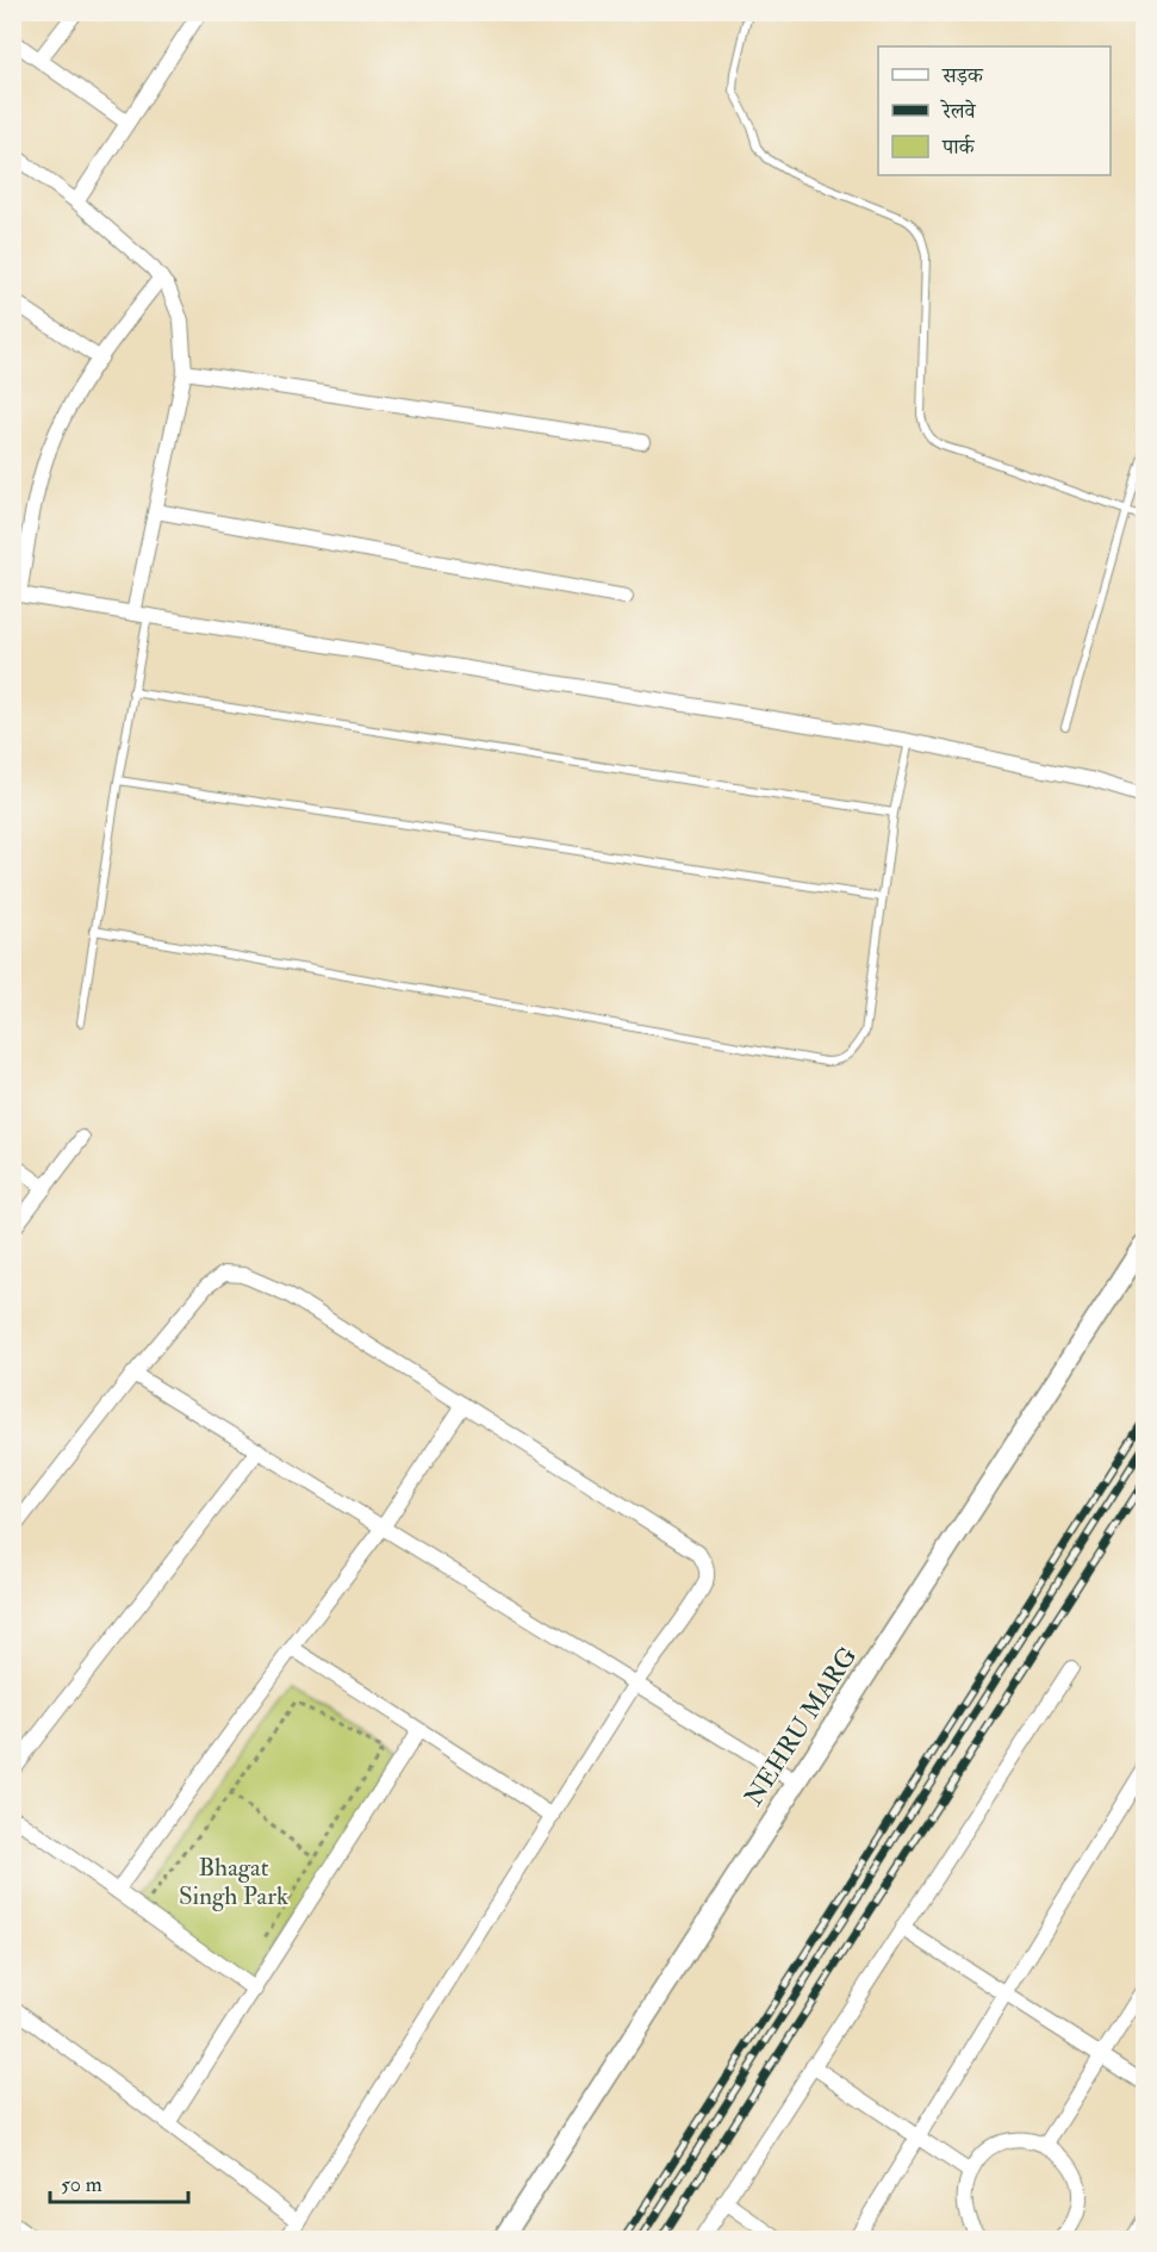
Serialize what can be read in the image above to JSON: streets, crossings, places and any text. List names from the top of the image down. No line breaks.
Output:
{"streets":{"street":["NEHRU MARG"]},"parks":["Bhagat Singh Park"],"legend":["सड़क","रेलवे","पार्क"],"scale_bar":"50 m"}
